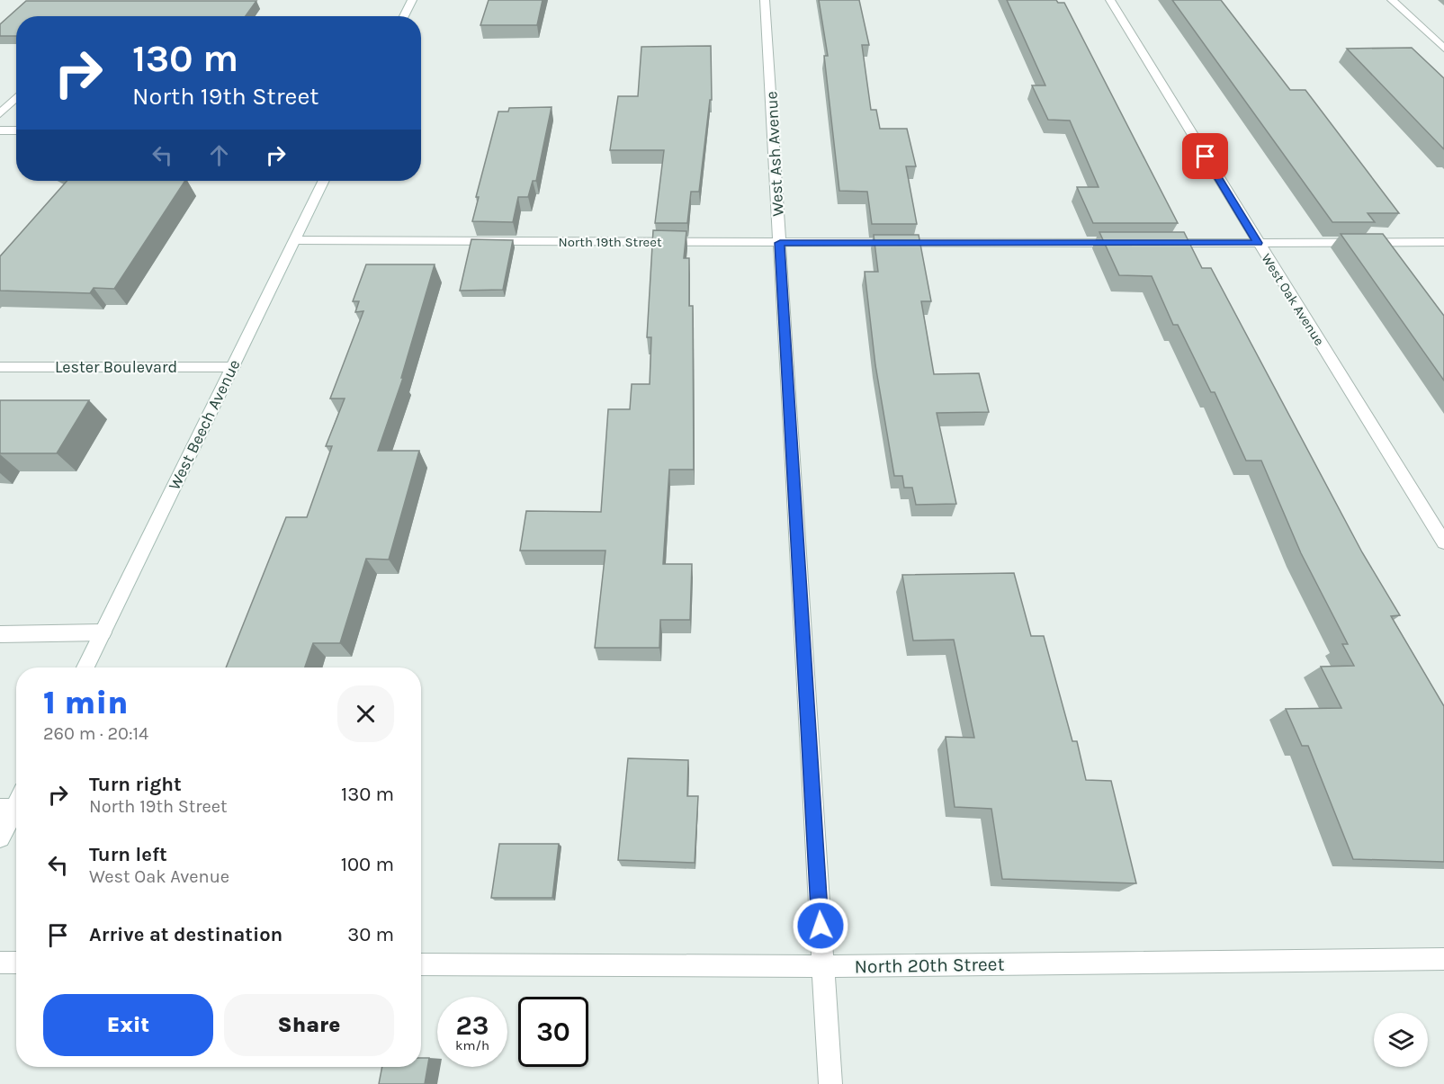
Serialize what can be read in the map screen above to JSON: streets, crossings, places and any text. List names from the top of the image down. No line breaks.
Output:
{"streets":{"street":["West Ash Avenue","North 19th Street","West Oak Avenue","Lester Boulevard","West Beech Avenue","North 20th Street"]},"crossings":[["West Ash Avenue","North 19th Street"],["West Ash Avenue","North 20th Street"],["North 19th Street","West Beech Avenue"],["Lester Boulevard","West Beech Avenue"]],"page":{"turn":["130 m","North 19th Street"],"heading":["1 min","260 m · 20:14"],"list":[{"name":"Turn right","note":"North 19th Street","value":"130 m"},{"name":"Turn left","note":"West Oak Avenue","value":"100 m"},{"name":"Arrive at destination","value":"30 m"}],"buttons":["Exit","Share"],"speed":"23 km/h","limit":"30"}}
